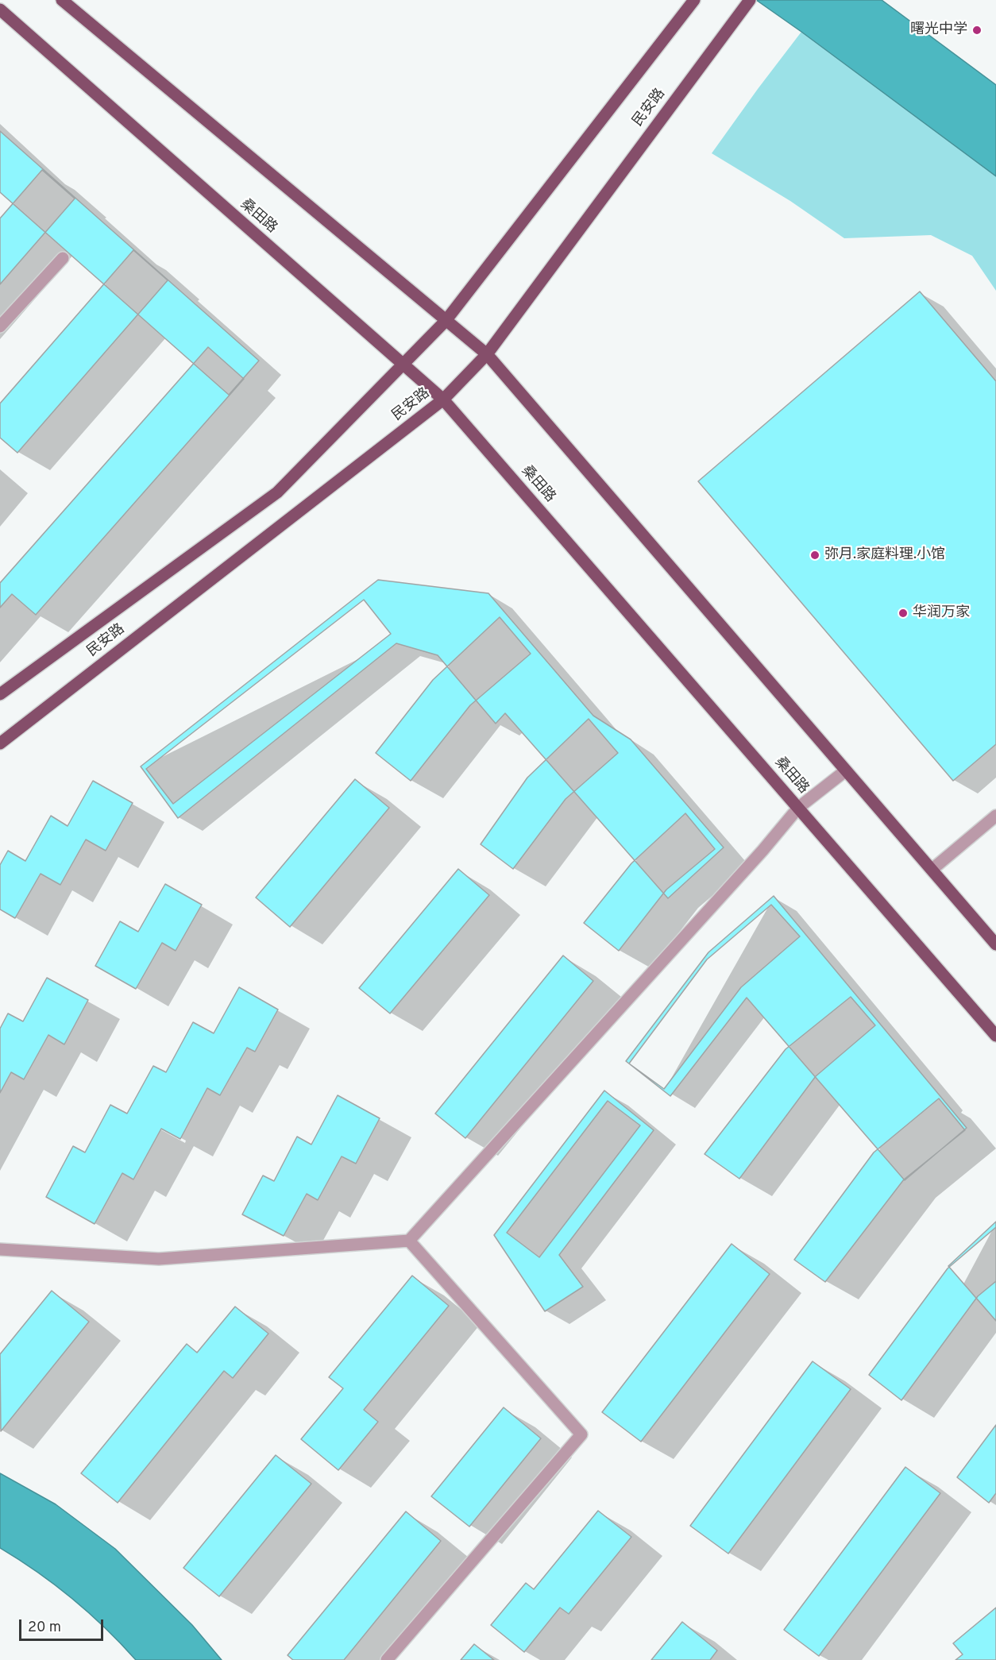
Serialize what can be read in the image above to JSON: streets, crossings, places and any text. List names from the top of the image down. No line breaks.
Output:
{"streets":{"main road":["民安路","桑田路"]},"crossings":[["民安路","桑田路"]],"places":["曙光中学","弥月.家庭料理.小馆","华润万家"],"scale_bar":"20 m"}
